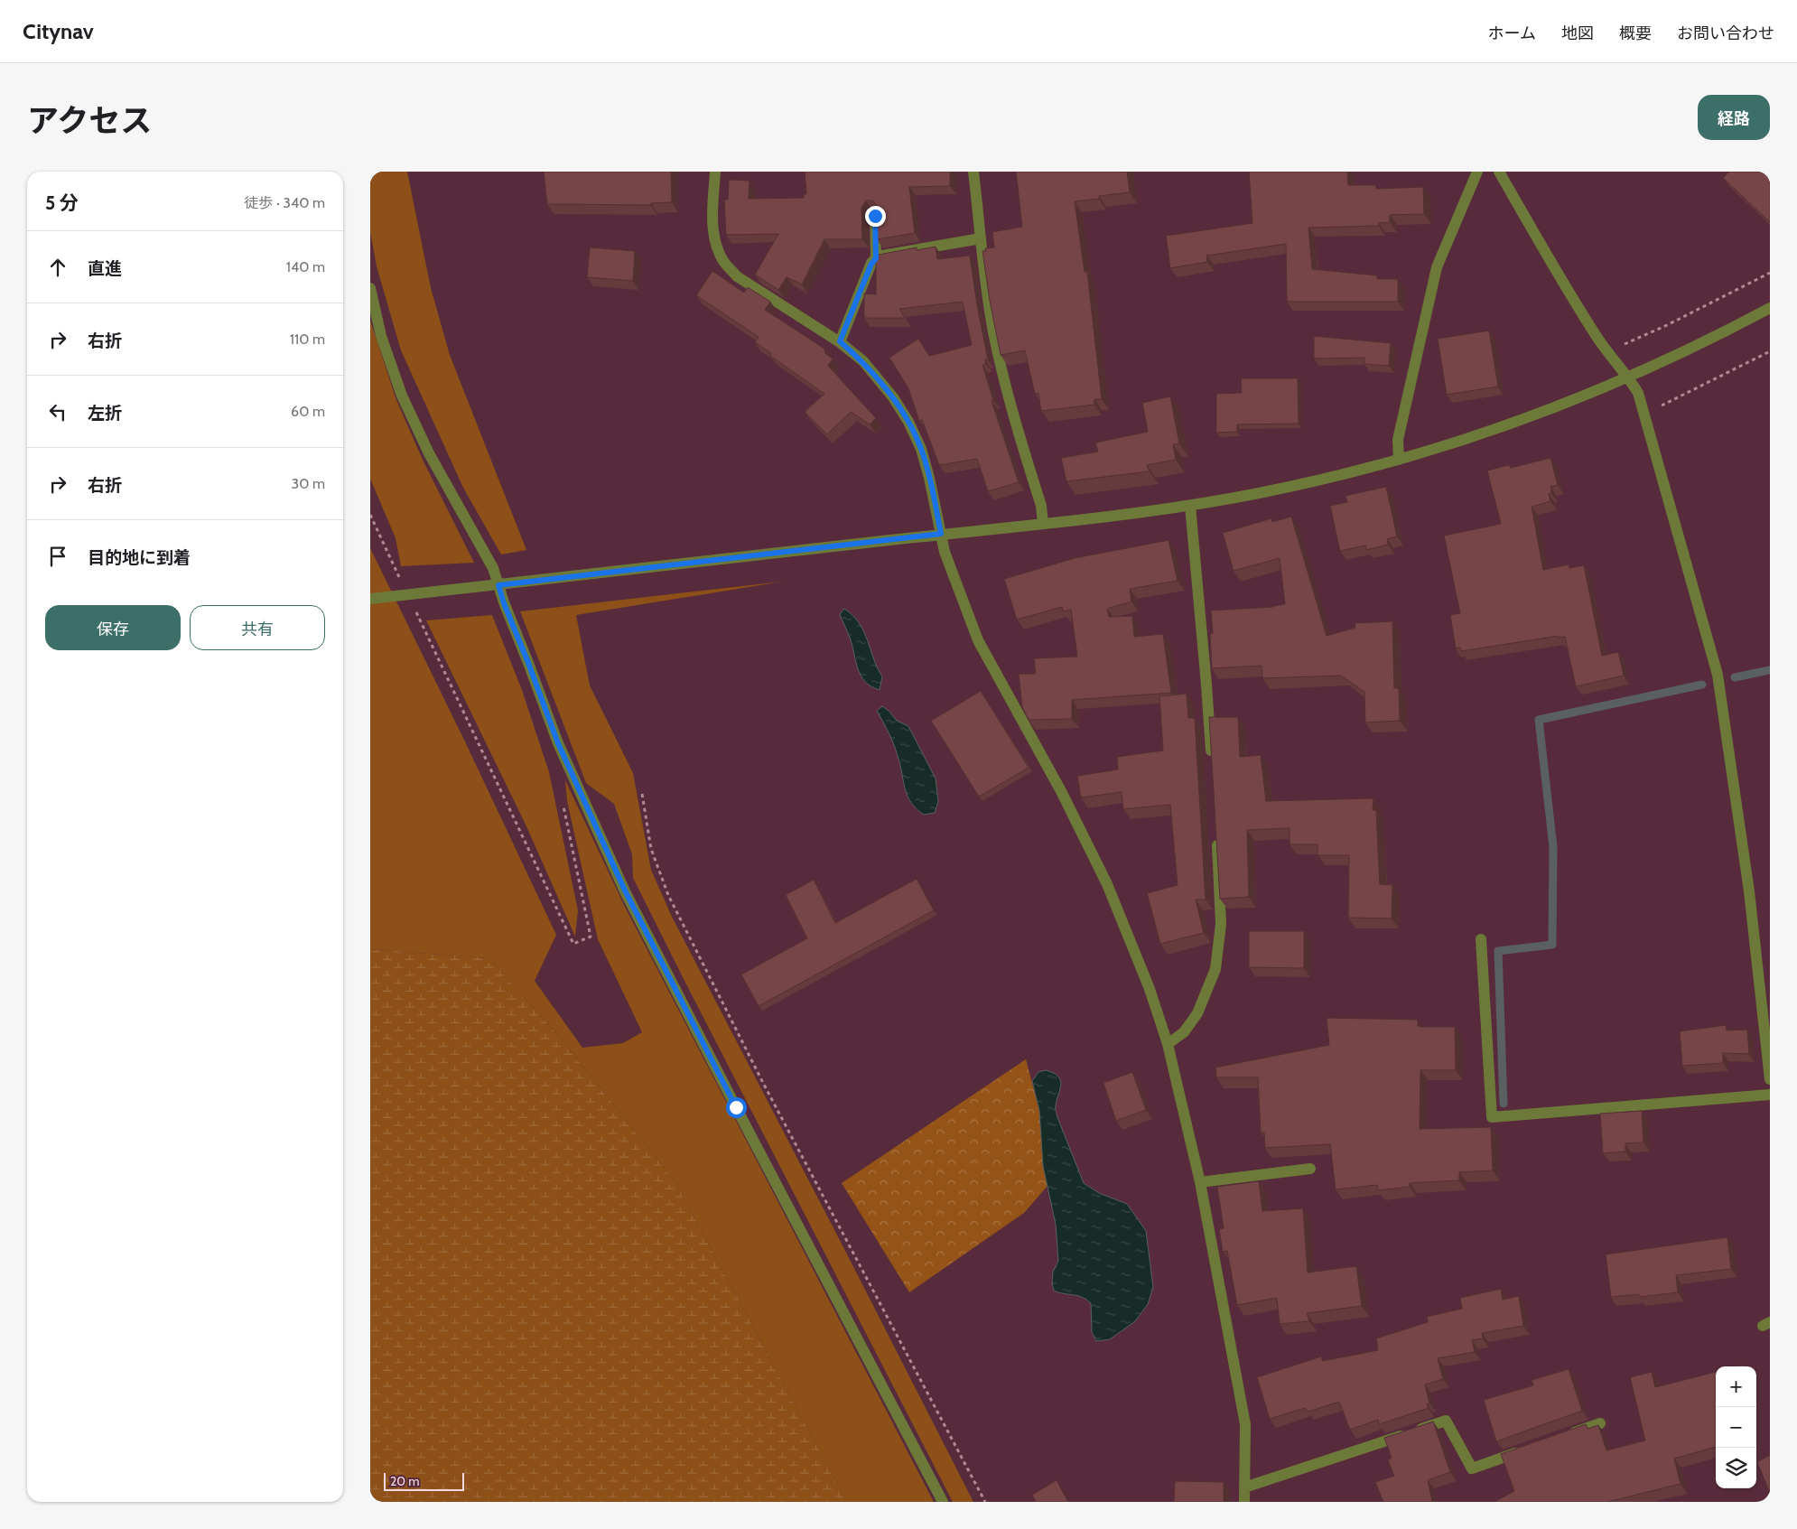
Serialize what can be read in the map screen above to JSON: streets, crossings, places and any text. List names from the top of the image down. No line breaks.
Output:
{"scale_bar":"20 m","page":{"header":"Citynav","nav":["ホーム","地図","概要","お問い合わせ"],"title":"アクセス","buttons":["経路",["保存","共有"]],"heading":["5 分","徒歩 · 340 m"],"list":[["直進","140 m"],["右折","110 m"],["左折","60 m"],["右折","30 m"],"目的地に到着"],"map_buttons":["+","−"],"scale":"20 m"}}
